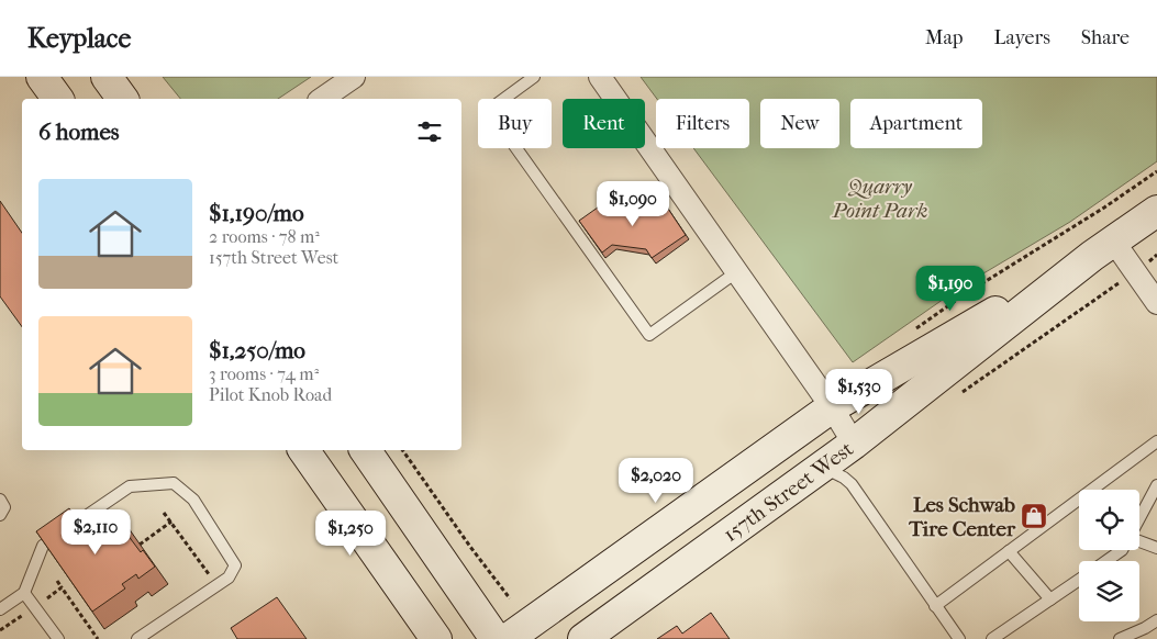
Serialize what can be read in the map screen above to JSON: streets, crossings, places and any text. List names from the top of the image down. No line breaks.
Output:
{"streets":{"street":["157th Street West"]},"parks":["Quarry Point Park"],"places":{"shop":["Les Schwab Tire Center"]},"page":{"header":"Keyplace","nav":["Map","Layers","Share"],"chip":["Buy","Rent","Filters","New","Apartment"],"heading":"6 homes","list":[{"name":"$1,190/mo","note":"2 rooms · 78 m² · 157th Street West"},{"name":"$1,250/mo","note":"3 rooms · 74 m² · Pilot Knob Road"}],"price":["$1,090","$1,190","$1,530","$2,020","$2,110","$1,250"]}}
